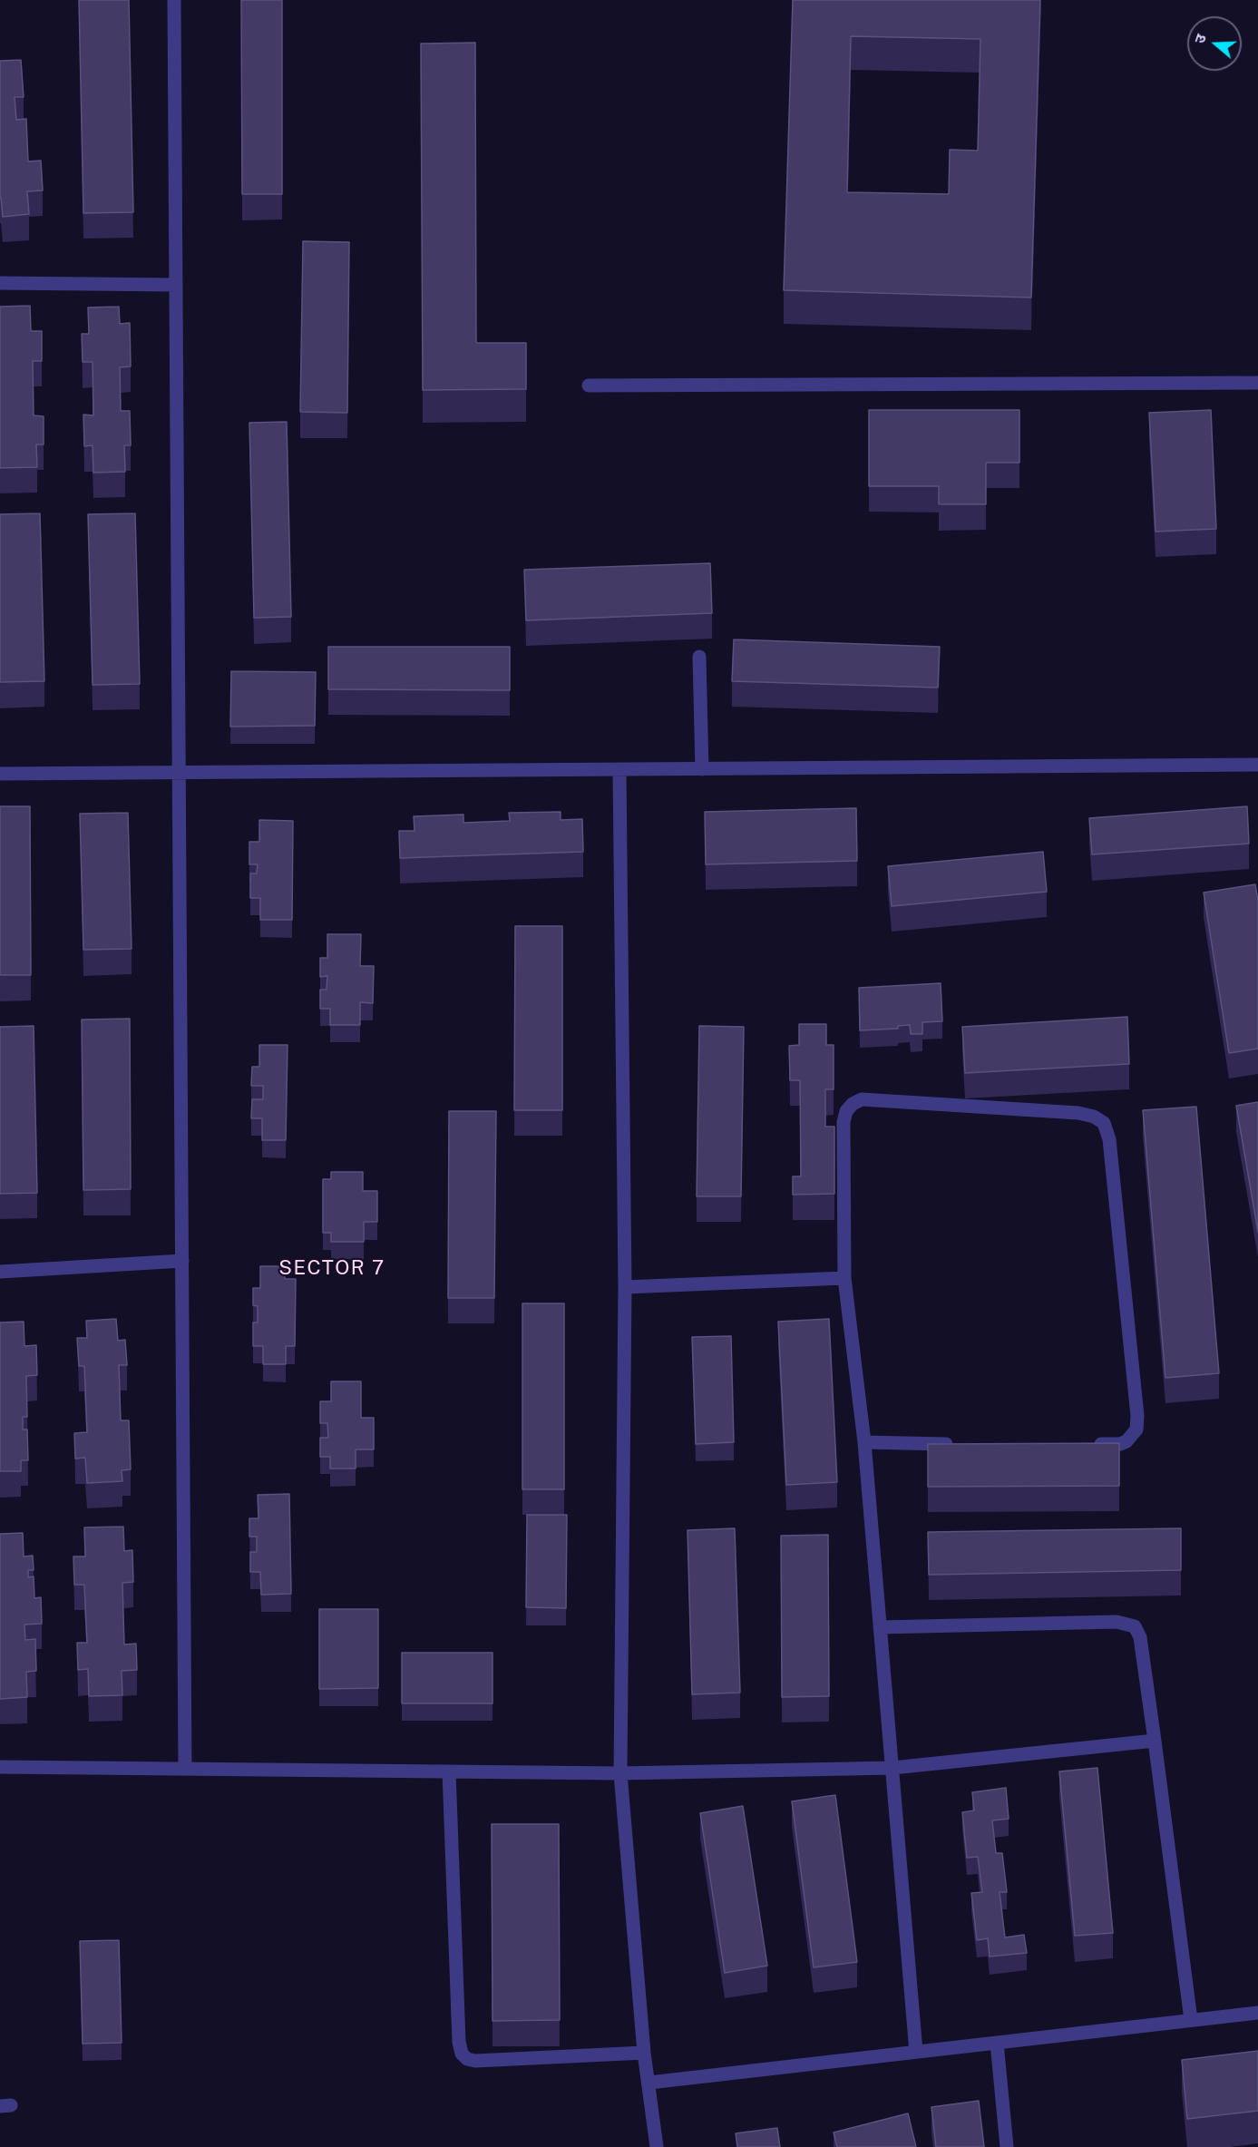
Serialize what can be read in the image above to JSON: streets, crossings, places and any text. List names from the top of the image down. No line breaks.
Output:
{"districts":["SECTOR 7"],"north":"left"}
